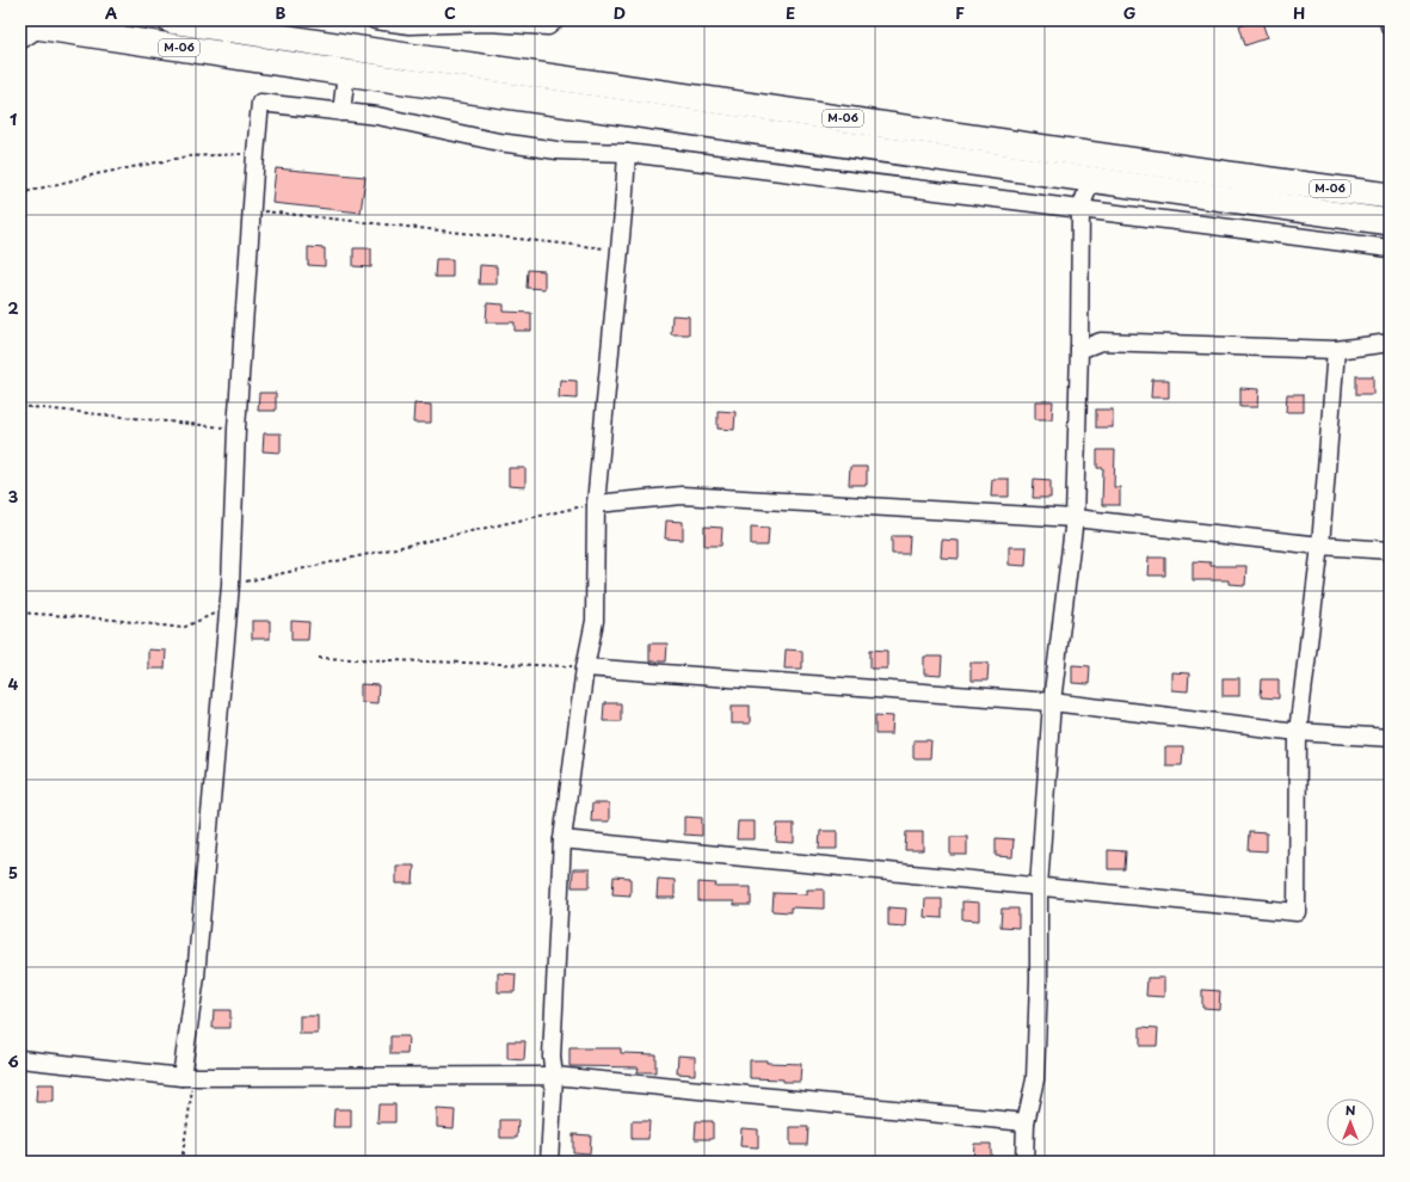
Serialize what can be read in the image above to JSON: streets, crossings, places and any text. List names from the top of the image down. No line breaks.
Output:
{"streets":{"highway":["М-06"]},"north":"top","grid":{"columns":["A","B","C","D","E","F","G","H"],"rows":["1","2","3","4","5","6"]}}
